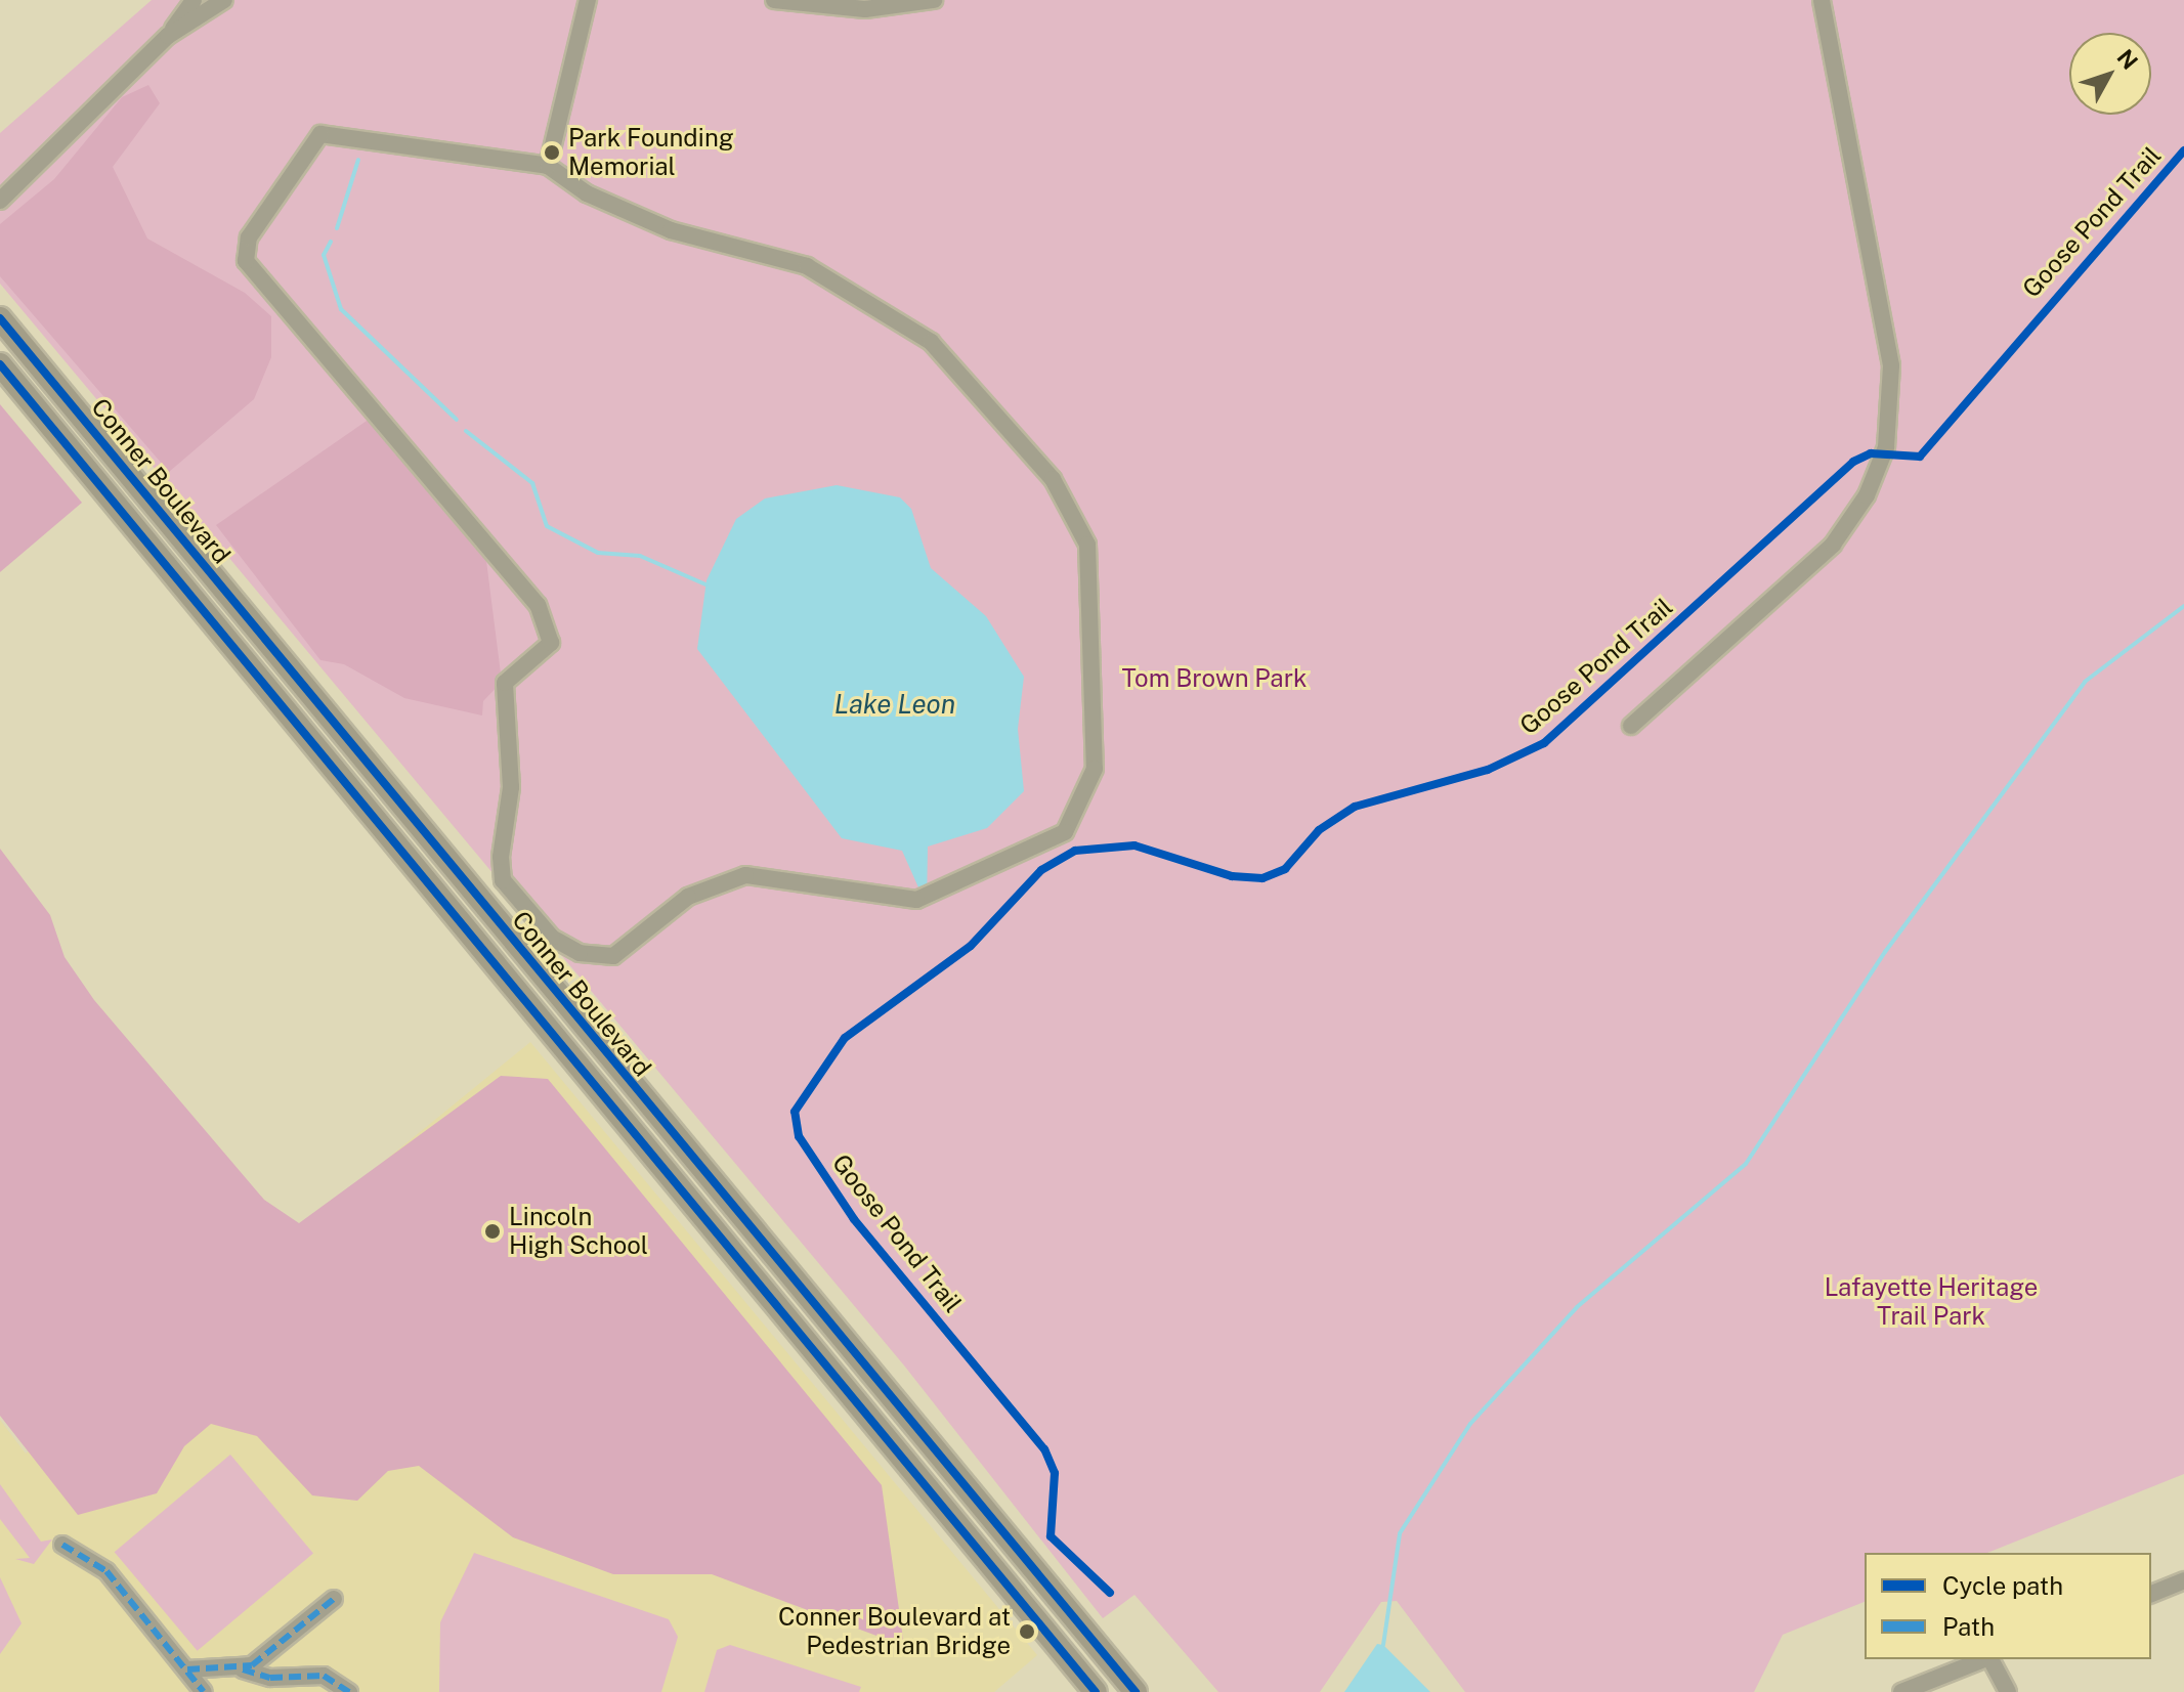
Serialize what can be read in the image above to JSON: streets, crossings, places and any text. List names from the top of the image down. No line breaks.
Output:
{"streets":{"main road":["Conner Boulevard"],"cycle path":["Goose Pond Trail"]},"water":["Lake Leon"],"parks":["Tom Brown Park","Lafayette Heritage Trail Park"],"places":["Park Founding Memorial","Lincoln High School","Conner Boulevard at Pedestrian Bridge"],"legend":["Cycle path","Path"],"north":"top right"}
